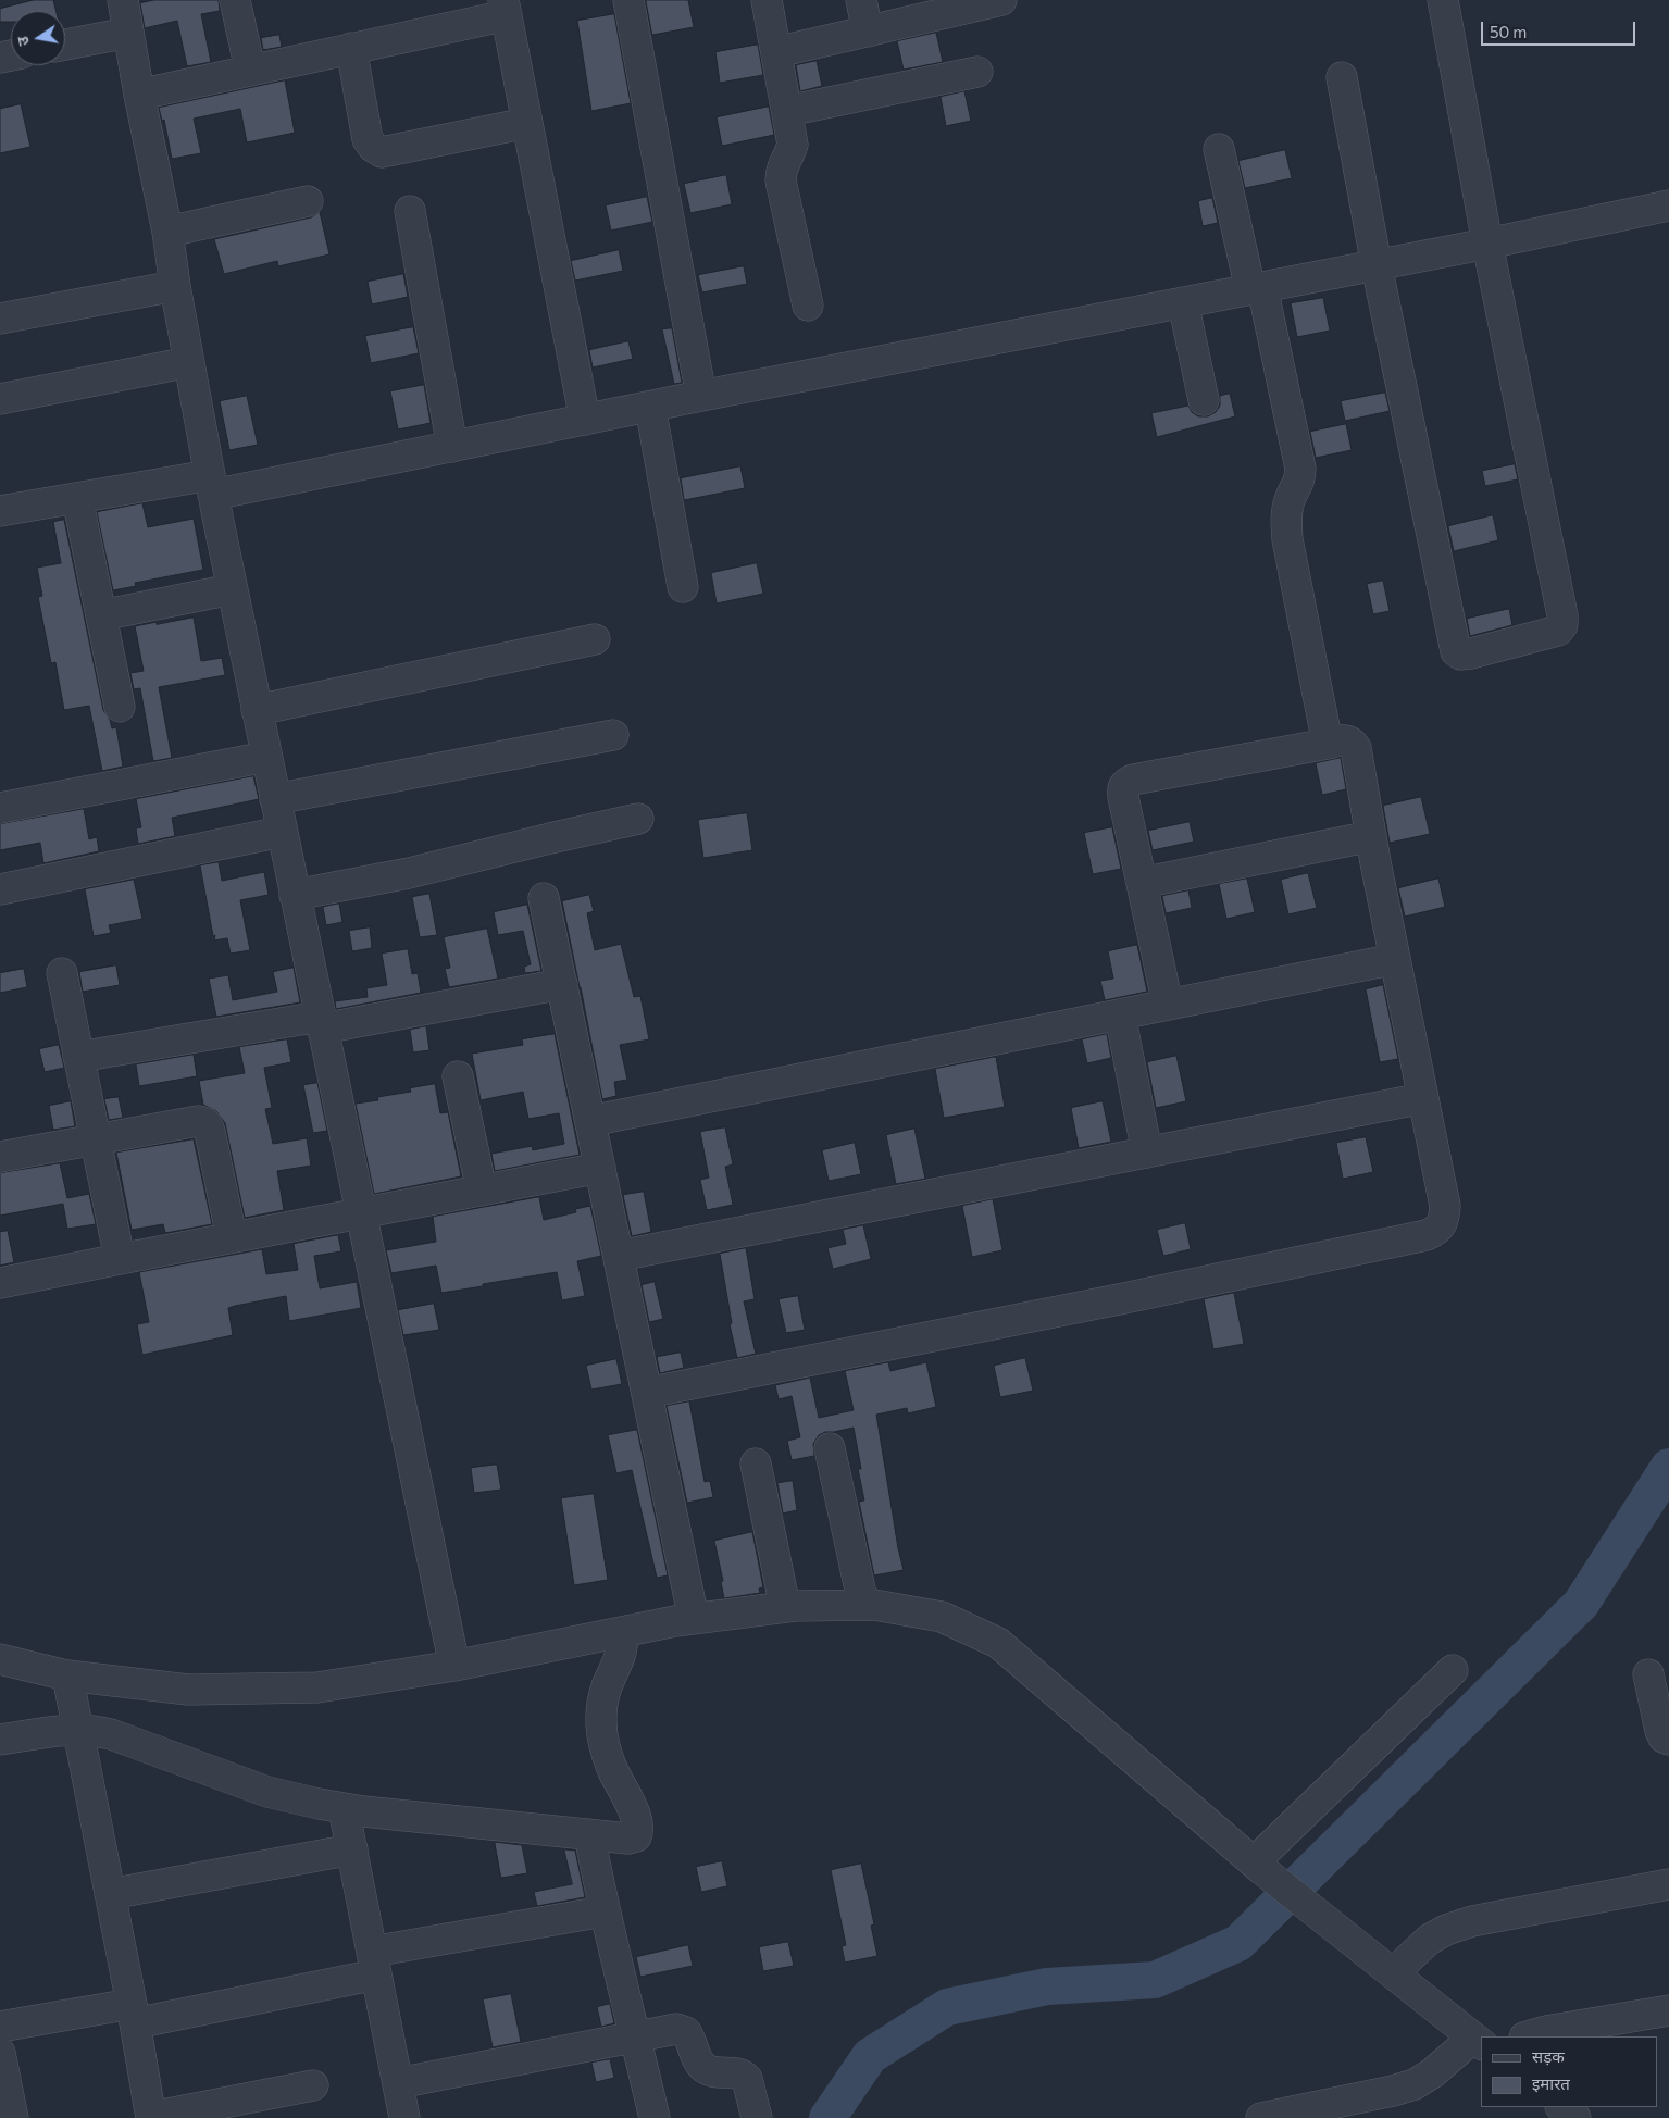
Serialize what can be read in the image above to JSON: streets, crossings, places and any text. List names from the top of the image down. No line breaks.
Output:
{"legend":["सड़क","इमारत"],"scale_bar":"50 m","north":"left"}
